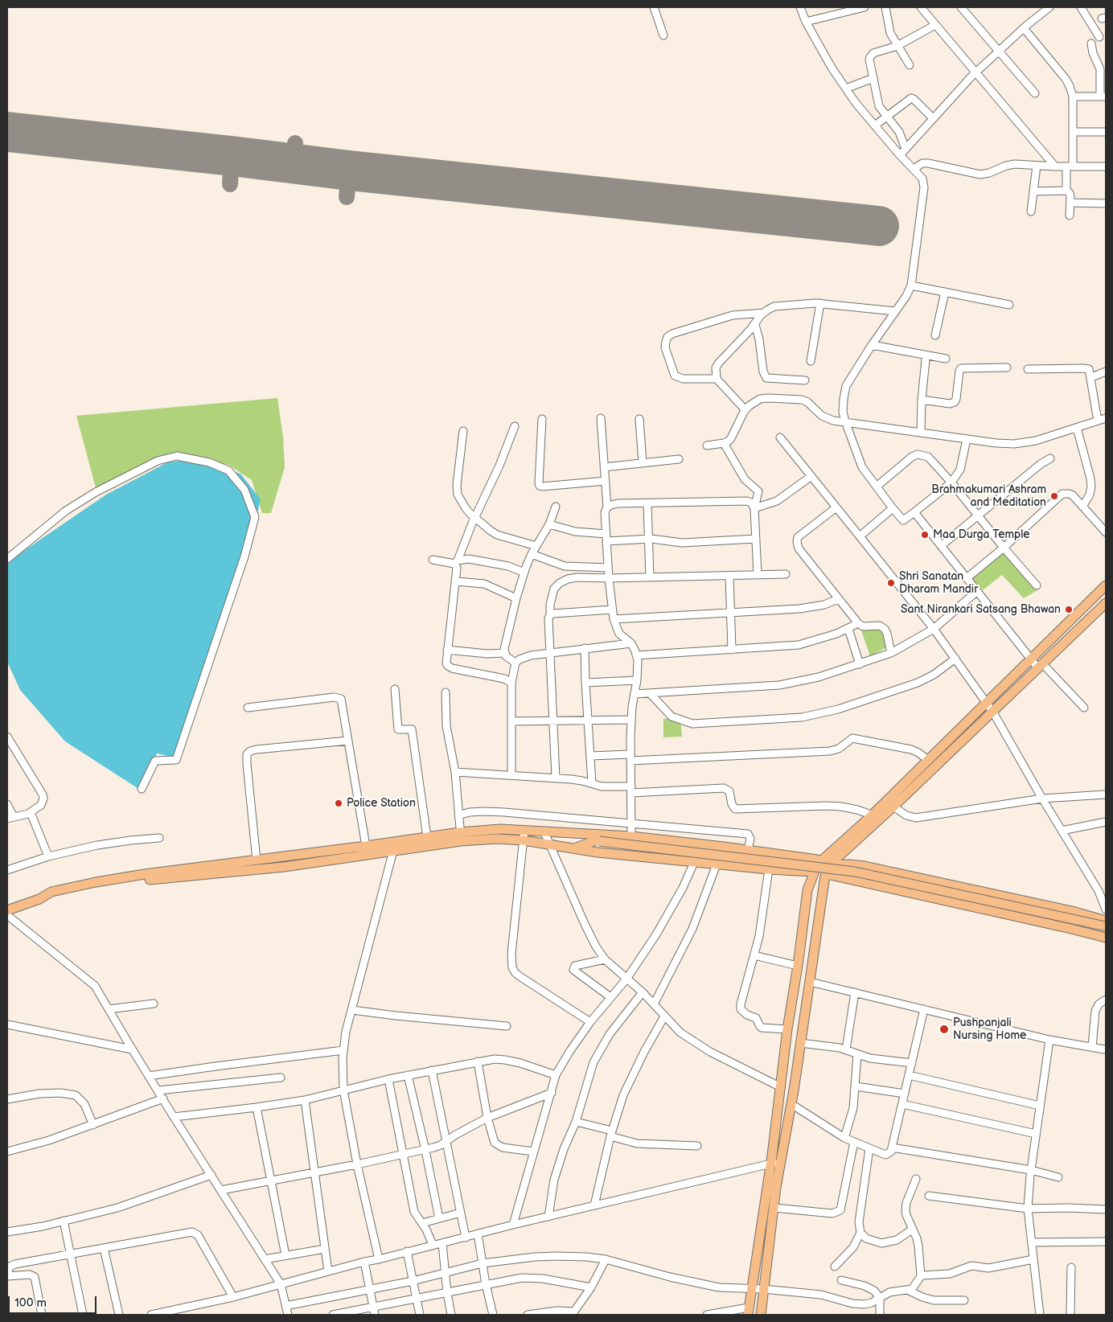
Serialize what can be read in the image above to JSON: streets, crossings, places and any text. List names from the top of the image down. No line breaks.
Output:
{"places":["Brahmakumari Ashram and Meditation","Maa Durga Temple","Shri Sanatan Dharam Mandir","Sant Nirankari Satsang Bhawan","Police Station","Pushpanjali Nursing Home"],"scale_bar":"100 m"}
